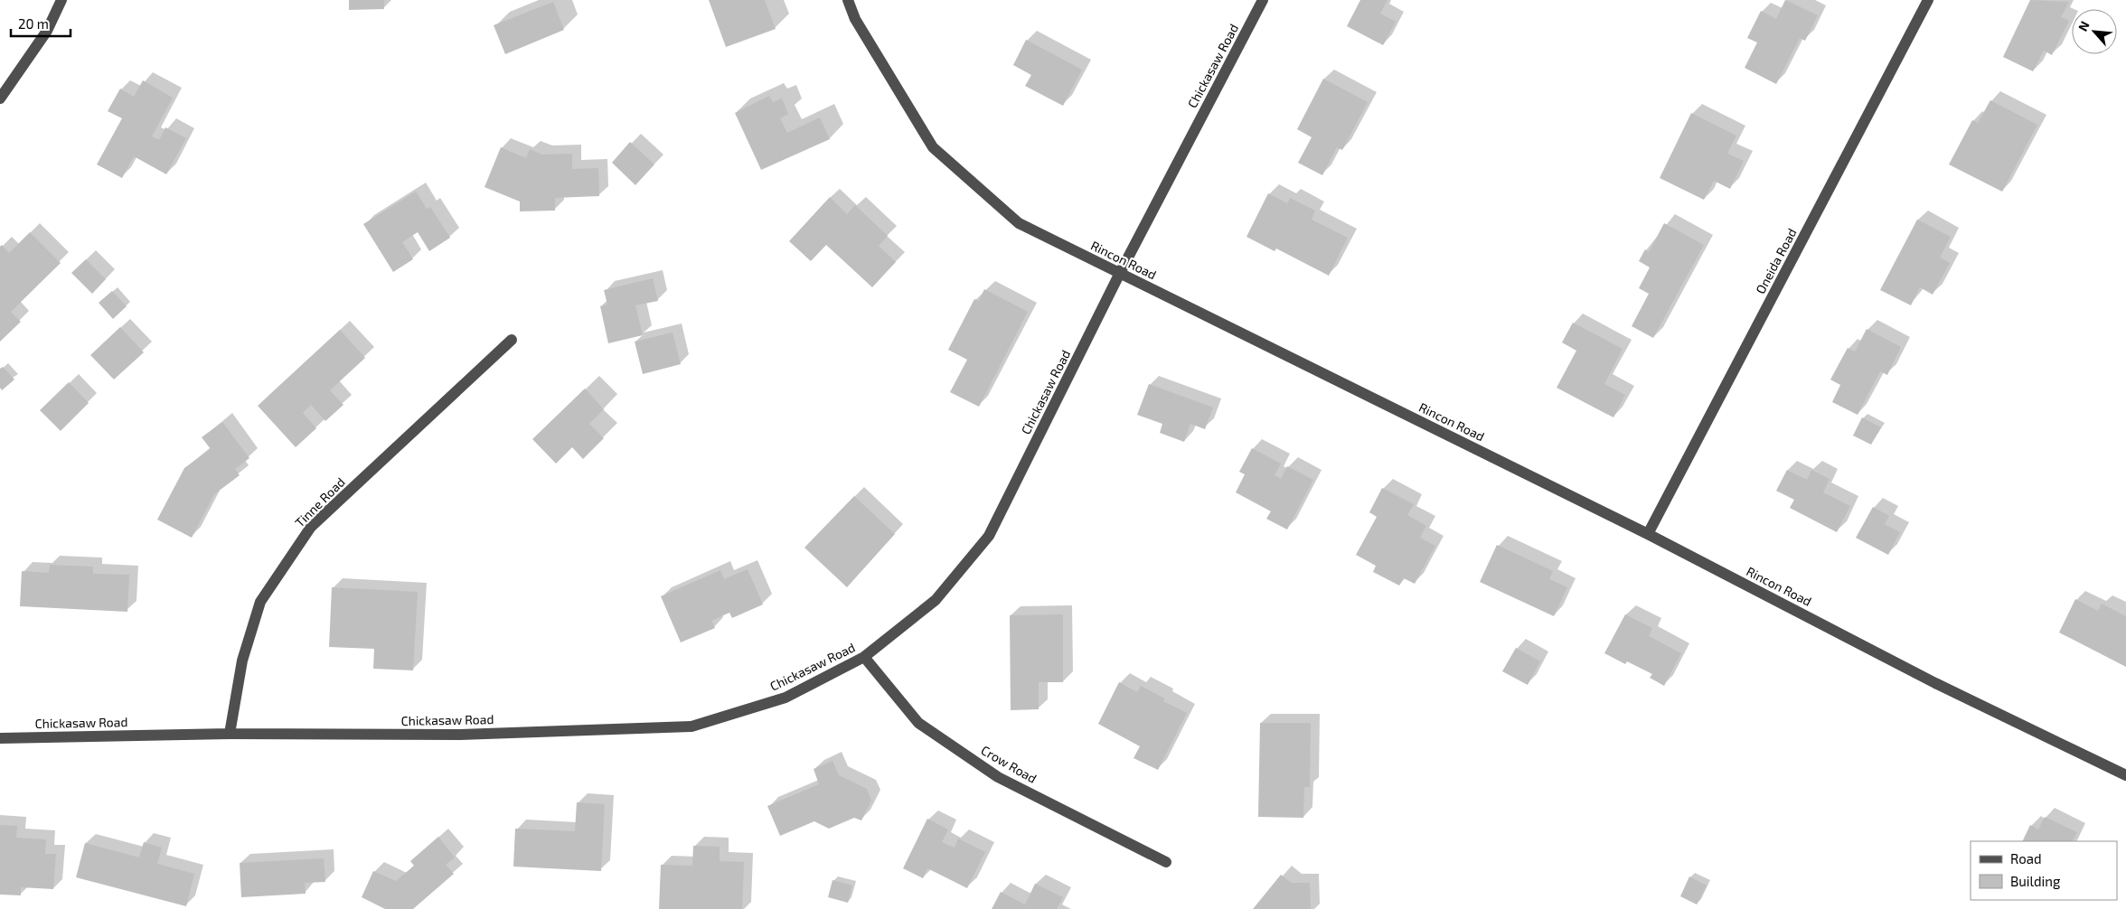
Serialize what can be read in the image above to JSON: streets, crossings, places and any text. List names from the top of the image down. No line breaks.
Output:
{"streets":{"street":["Chickasaw Road","Rincon Road","Oneida Road","Tinne Road","Crow Road"]},"crossings":[["Chickasaw Road","Rincon Road"],["Chickasaw Road","Tinne Road"],["Chickasaw Road","Crow Road"],["Rincon Road","Oneida Road"]],"legend":["Road","Building"],"scale_bar":"20 m","north":"top left"}
